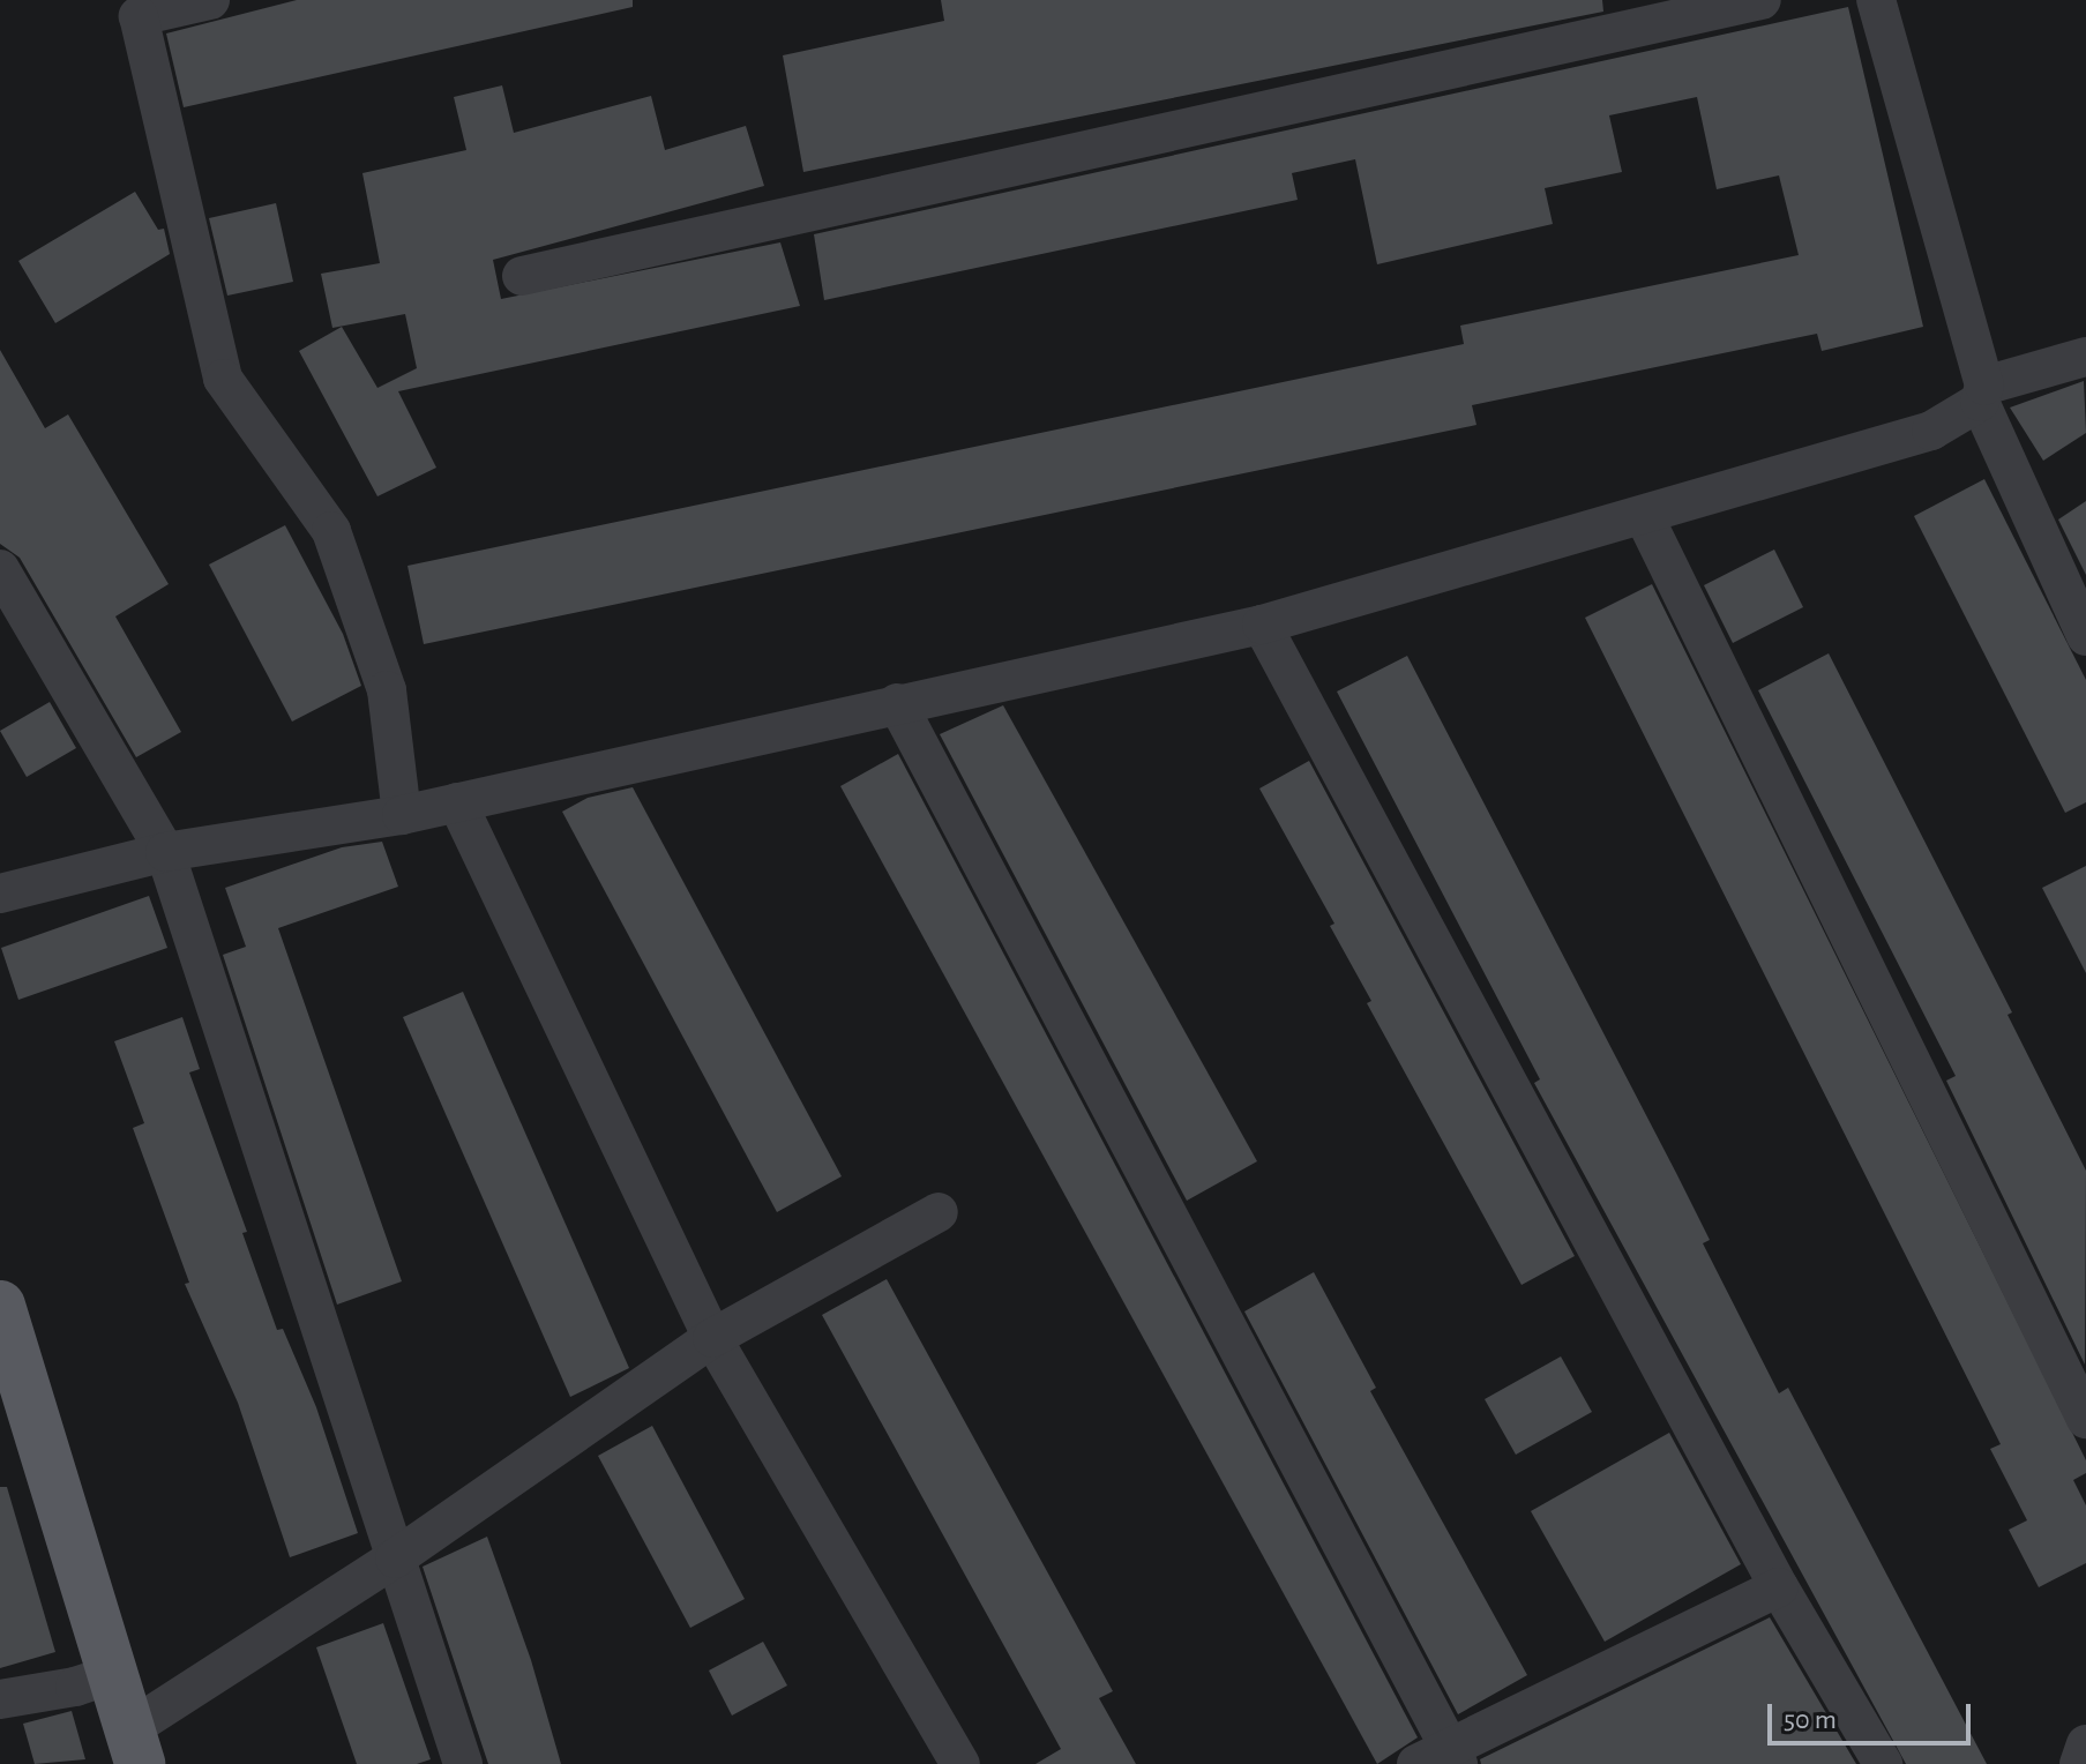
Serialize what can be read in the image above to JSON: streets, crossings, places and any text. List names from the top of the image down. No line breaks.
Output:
{"scale_bar":"50 m"}
